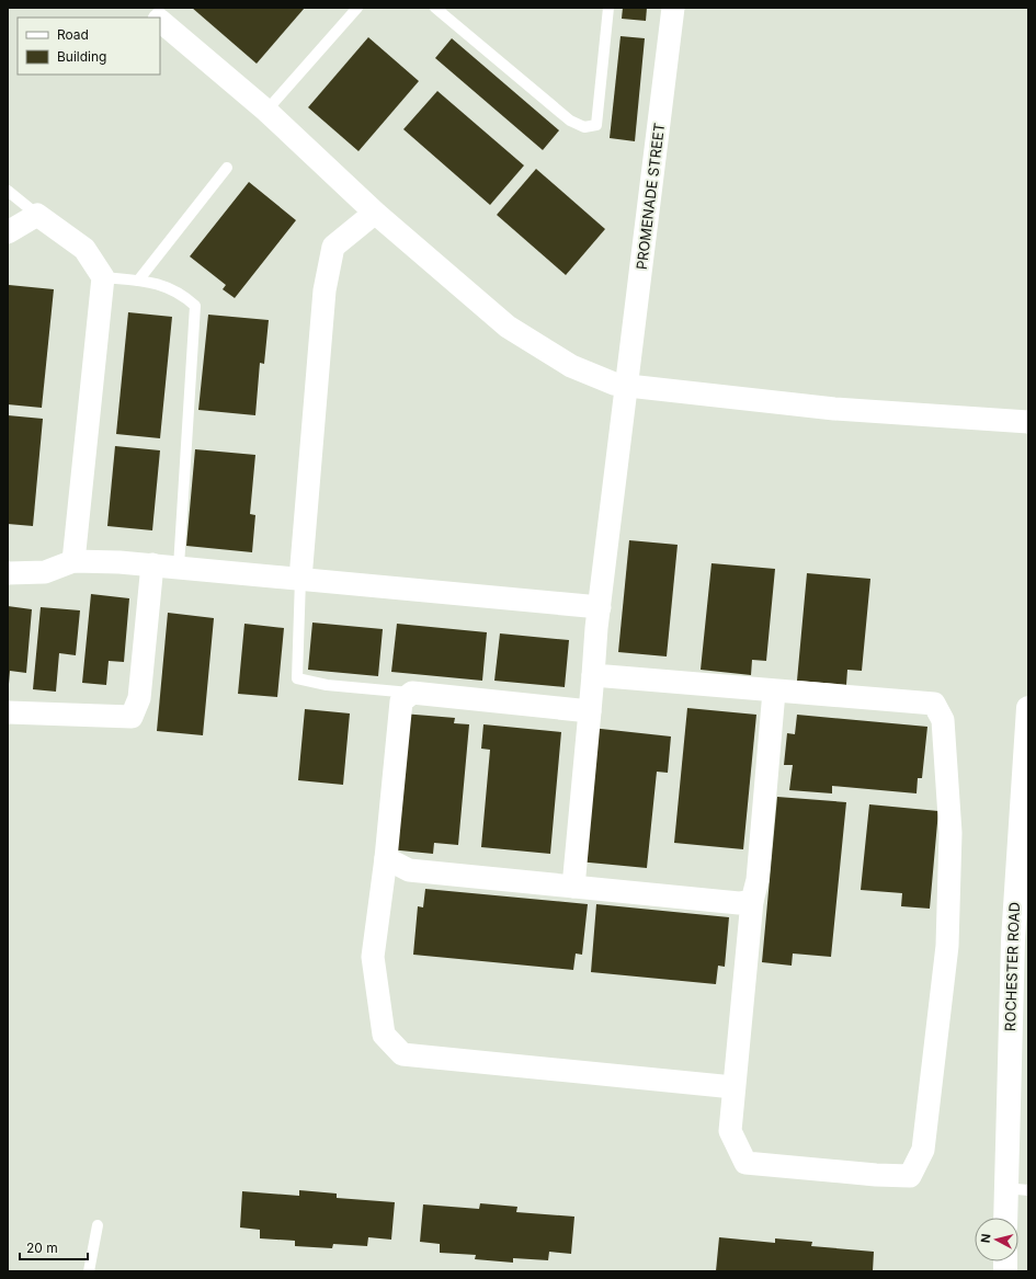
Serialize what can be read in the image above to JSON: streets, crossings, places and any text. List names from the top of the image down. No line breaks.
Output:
{"streets":{"street":["PROMENADE STREET","ROCHESTER ROAD"]},"legend":["Road","Building"],"scale_bar":"20 m","north":"left"}
